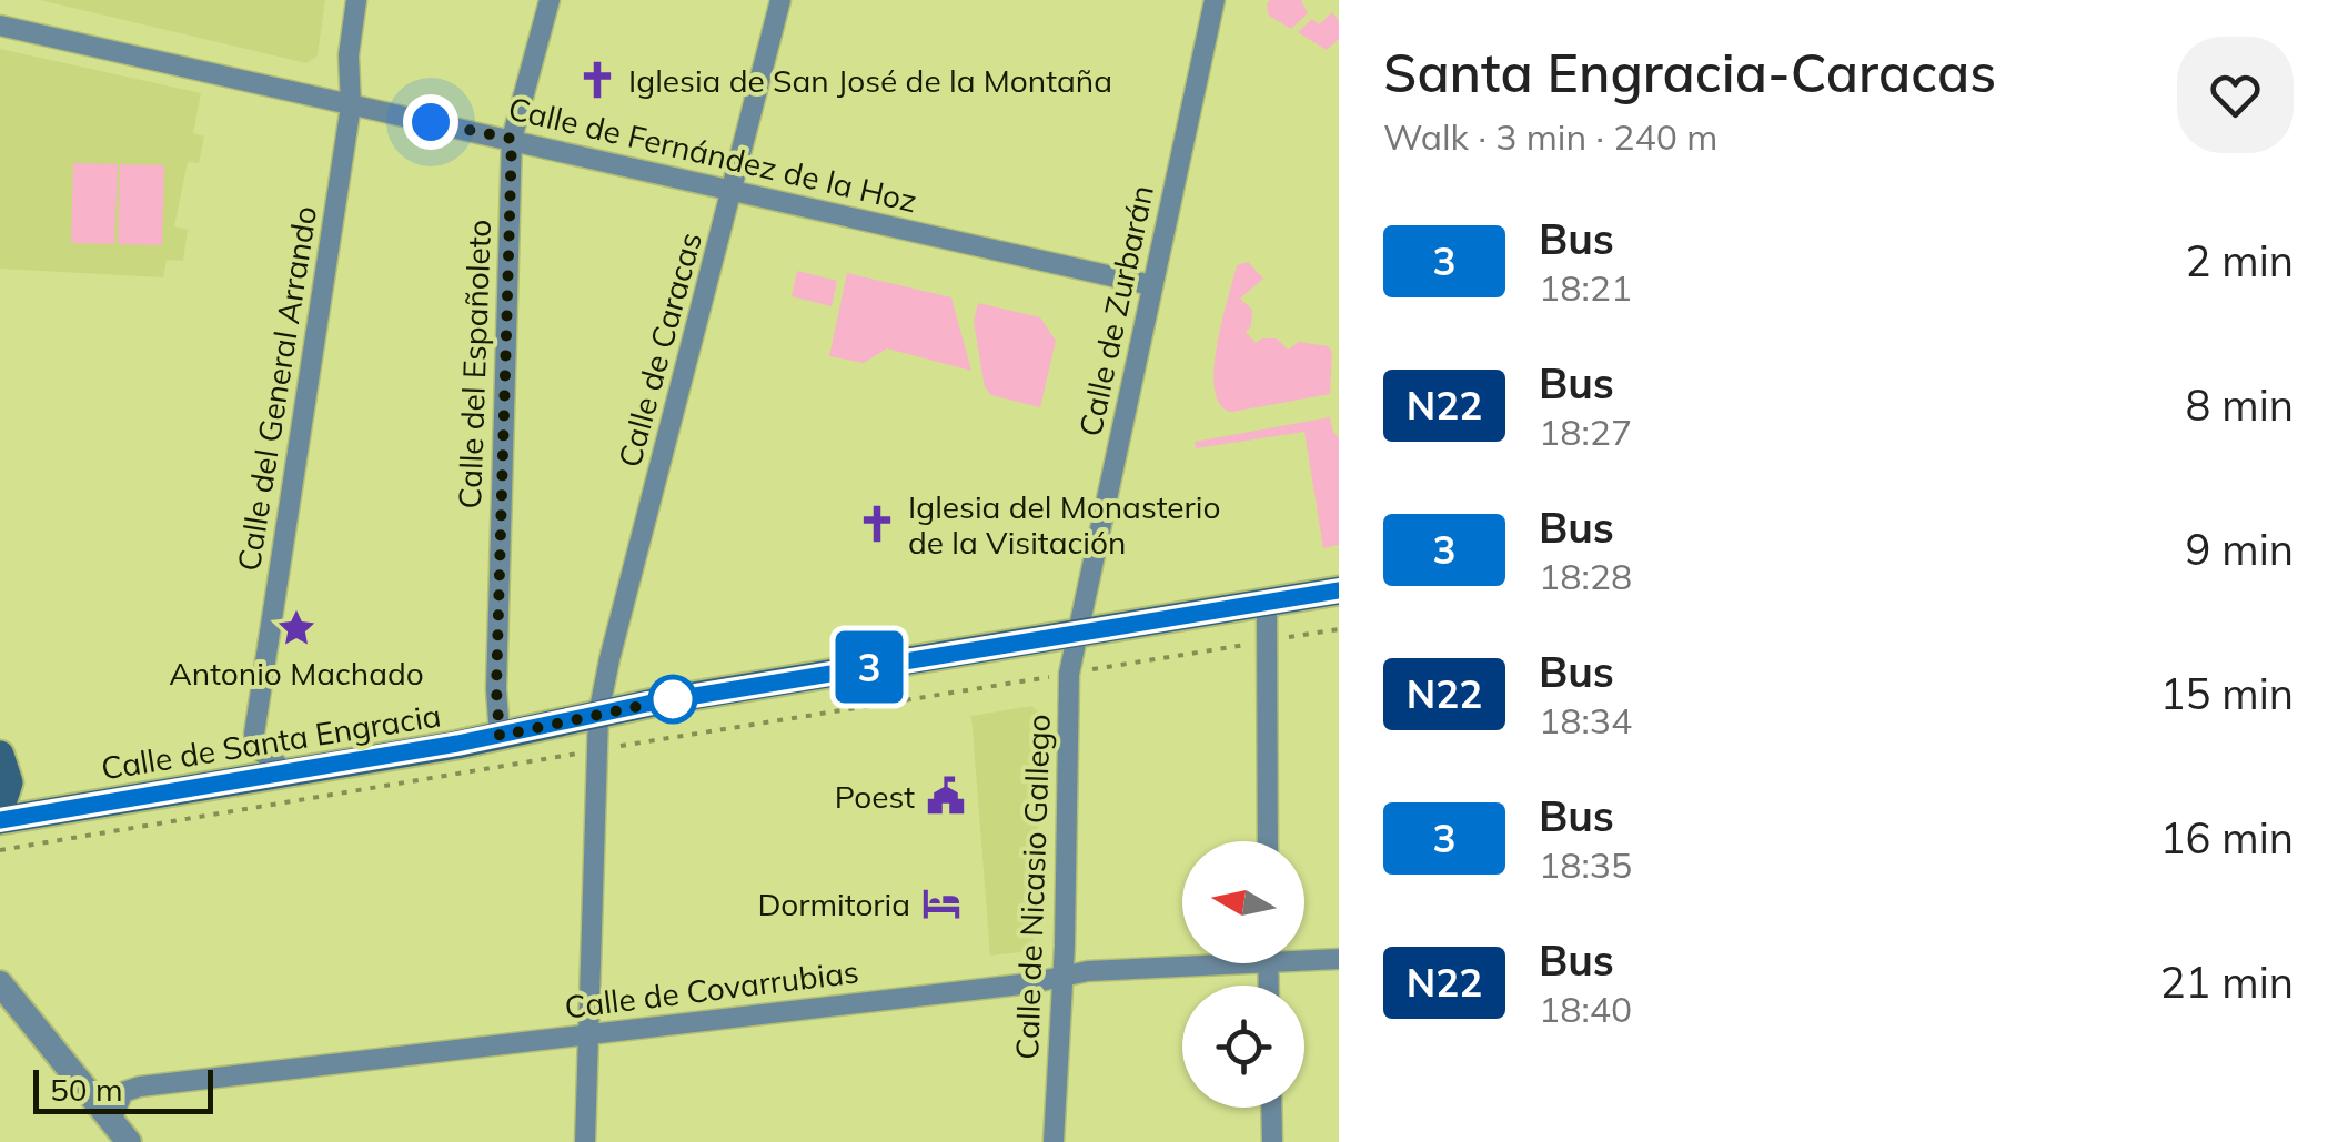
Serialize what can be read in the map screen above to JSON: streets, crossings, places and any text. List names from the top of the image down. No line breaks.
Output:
{"streets":{"main road":["Calle de Santa Engracia"],"street":["Calle de Fernández de la Hoz","Calle de Zurbarán","Calle de Caracas","Calle del Españoleto","Calle del General Arrando","Calle de Nicasio Gallego","Calle de Covarrubias"]},"crossings":[["Calle de Fernández de la Hoz","Calle de Zurbarán"],["Calle de Fernández de la Hoz","Calle de Caracas"],["Calle de Fernández de la Hoz","Calle del Españoleto"],["Calle de Fernández de la Hoz","Calle del General Arrando"],["Calle de Zurbarán","Calle de Santa Engracia"],["Calle de Zurbarán","Calle de Nicasio Gallego"],["Calle de Caracas","Calle de Santa Engracia"],["Calle de Caracas","Calle de Covarrubias"],["Calle del Españoleto","Calle de Santa Engracia"],["Calle del General Arrando","Calle de Santa Engracia"],["Calle de Santa Engracia","Calle de Nicasio Gallego"],["Calle de Nicasio Gallego","Calle de Covarrubias"]],"places":{"church":["Iglesia de San José de la Montaña","Iglesia del Monasterio de la Visitación"],"place":["Antonio Machado"],"public building":["Poest"],"hotel":["Dormitoria"]},"lines":["bus line 3"],"scale_bar":"50 m","north":"left","page":{"on_map":"3","heading":["Santa Engracia-Caracas","Walk · 3 min · 240 m"],"list":[{"mark":"3","name":"Bus","note":"18:21","value":"2 min"},{"mark":"N22","name":"Bus","note":"18:27","value":"8 min"},{"mark":"3","name":"Bus","note":"18:28","value":"9 min"},{"mark":"N22","name":"Bus","note":"18:34","value":"15 min"},{"mark":"3","name":"Bus","note":"18:35","value":"16 min"},{"mark":"N22","name":"Bus","note":"18:40","value":"21 min"}],"scale":"50 m"}}
